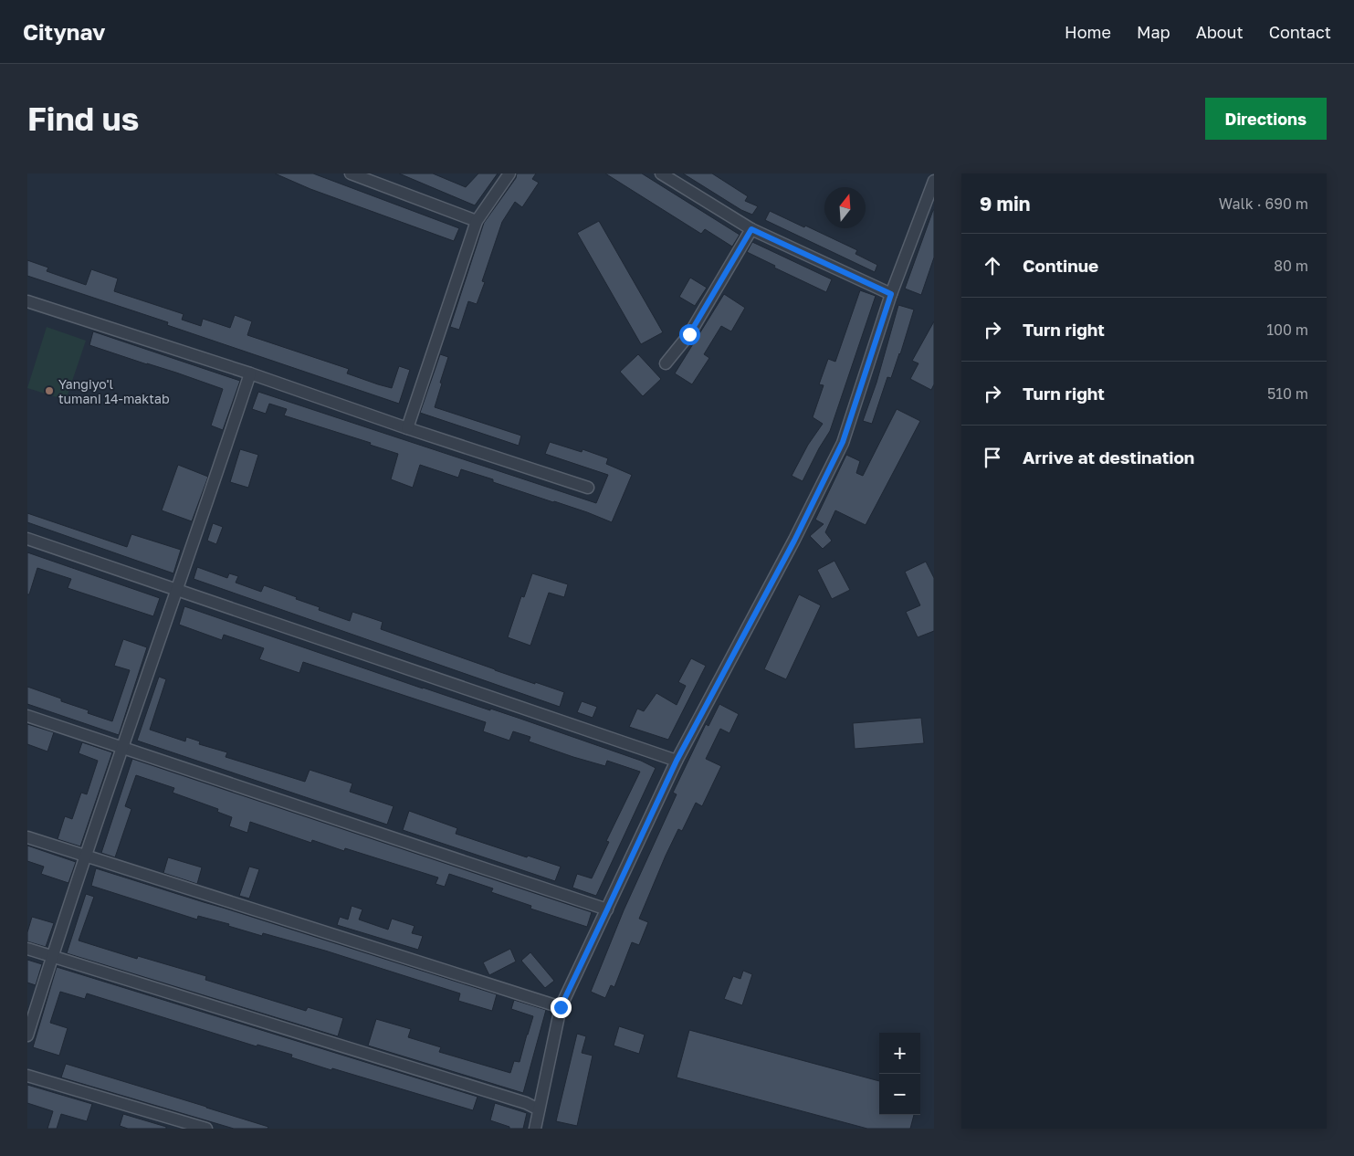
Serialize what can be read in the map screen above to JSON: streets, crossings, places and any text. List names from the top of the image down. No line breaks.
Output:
{"places":["Yangiyo'l tumani 14-maktab"],"north":"top","page":{"header":"Citynav","nav":["Home","Map","About","Contact"],"buttons":"Directions","title":"Find us","heading":["9 min","Walk · 690 m"],"list":[["Continue","80 m"],["Turn right","100 m"],["Turn right","510 m"],"Arrive at destination"],"map_buttons":["+","−"]}}
